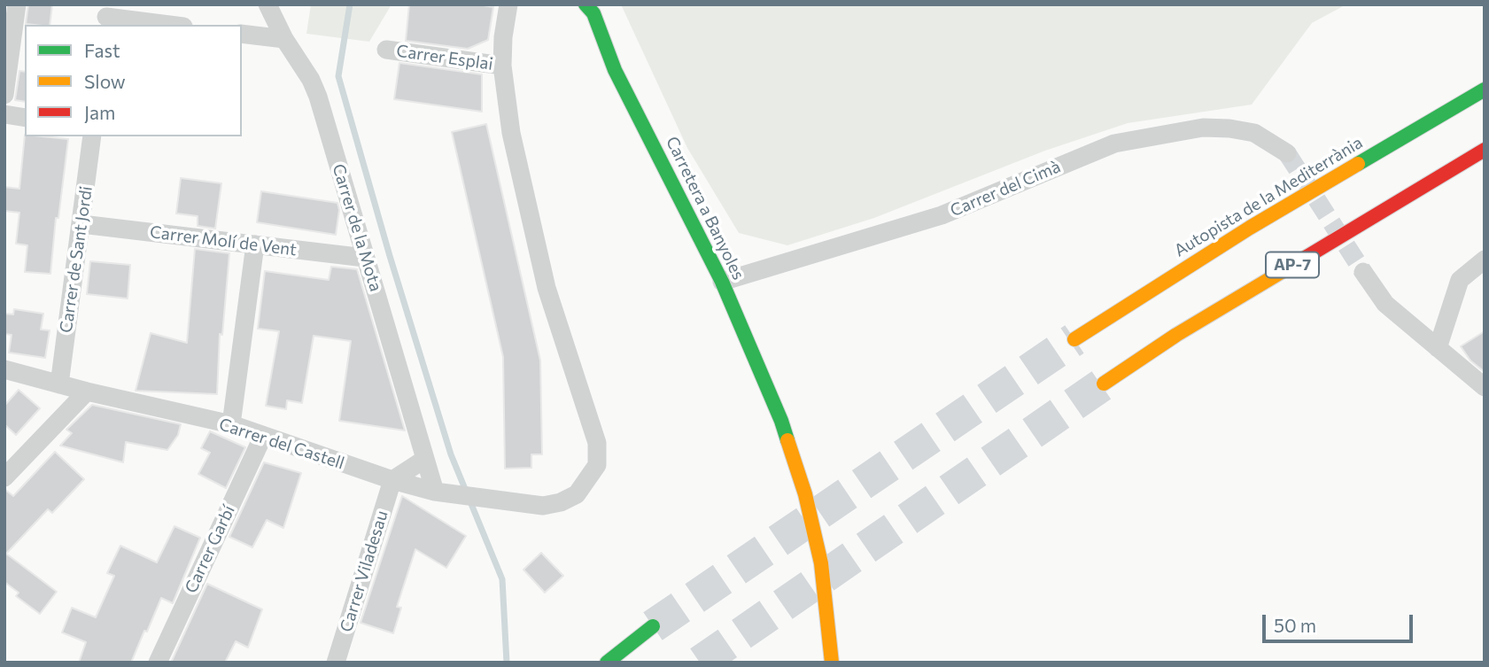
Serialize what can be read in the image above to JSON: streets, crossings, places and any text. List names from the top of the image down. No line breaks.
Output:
{"streets":{"main road":["Autopista de la Mediterrània","Carretera a Banyoles","AP-7"],"street":["Carrer Esplai","Carrer del Cimà","Carrer de la Mota","Carrer Molí de Vent","Carrer de Sant Jordi","Carrer del Castell","Carrer Garbí","Carrer Viladesau"]},"crossings":[["Carrer Esplai","Carrer del Castell"],["Carrer del Cimà","Carretera a Banyoles"],["Carrer de la Mota","Carrer Molí de Vent"],["Carrer de la Mota","Carrer del Castell"],["Carrer Molí de Vent","Carrer de Sant Jordi"],["Carrer de Sant Jordi","Carrer del Castell"],["Carrer del Castell","Carrer Garbí"],["Carrer del Castell","Carrer Viladesau"]],"legend":["Fast","Slow","Jam"],"scale_bar":"50 m"}
